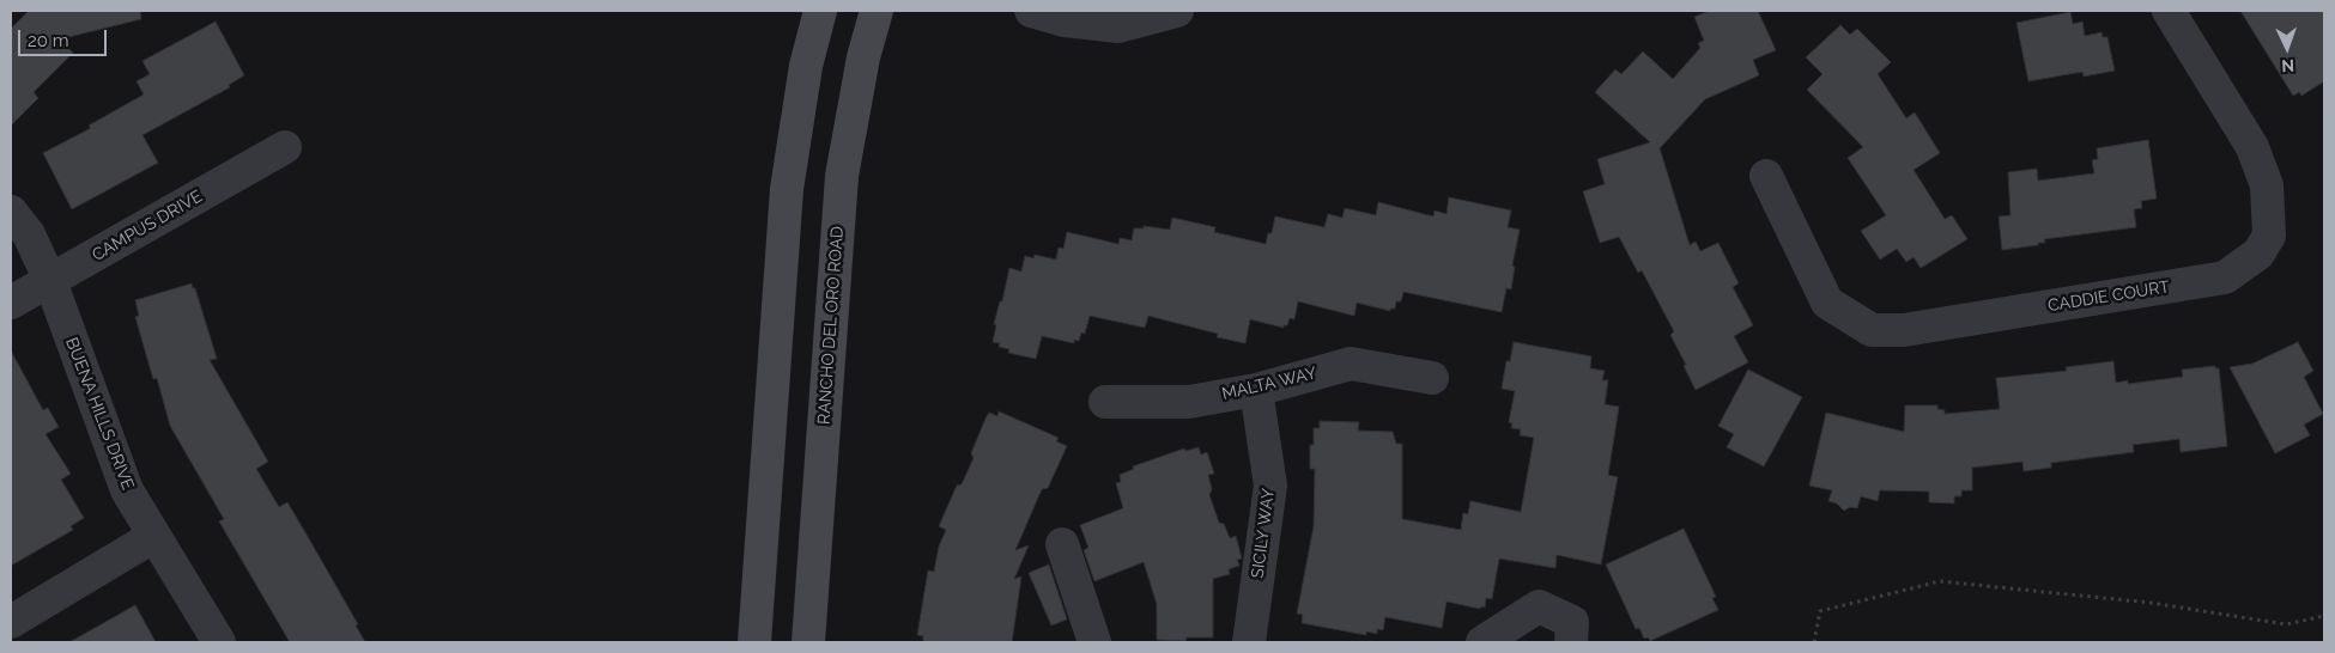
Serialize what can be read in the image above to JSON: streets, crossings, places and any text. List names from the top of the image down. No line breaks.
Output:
{"streets":{"main road":["RANCHO DEL ORO ROAD"],"street":["CAMPUS DRIVE","CADDIE COURT","MALTA WAY","BUENA HILLS DRIVE","SICILY WAY"]},"crossings":[["CAMPUS DRIVE","BUENA HILLS DRIVE"],["MALTA WAY","SICILY WAY"]],"scale_bar":"20 m","north":"bottom"}
